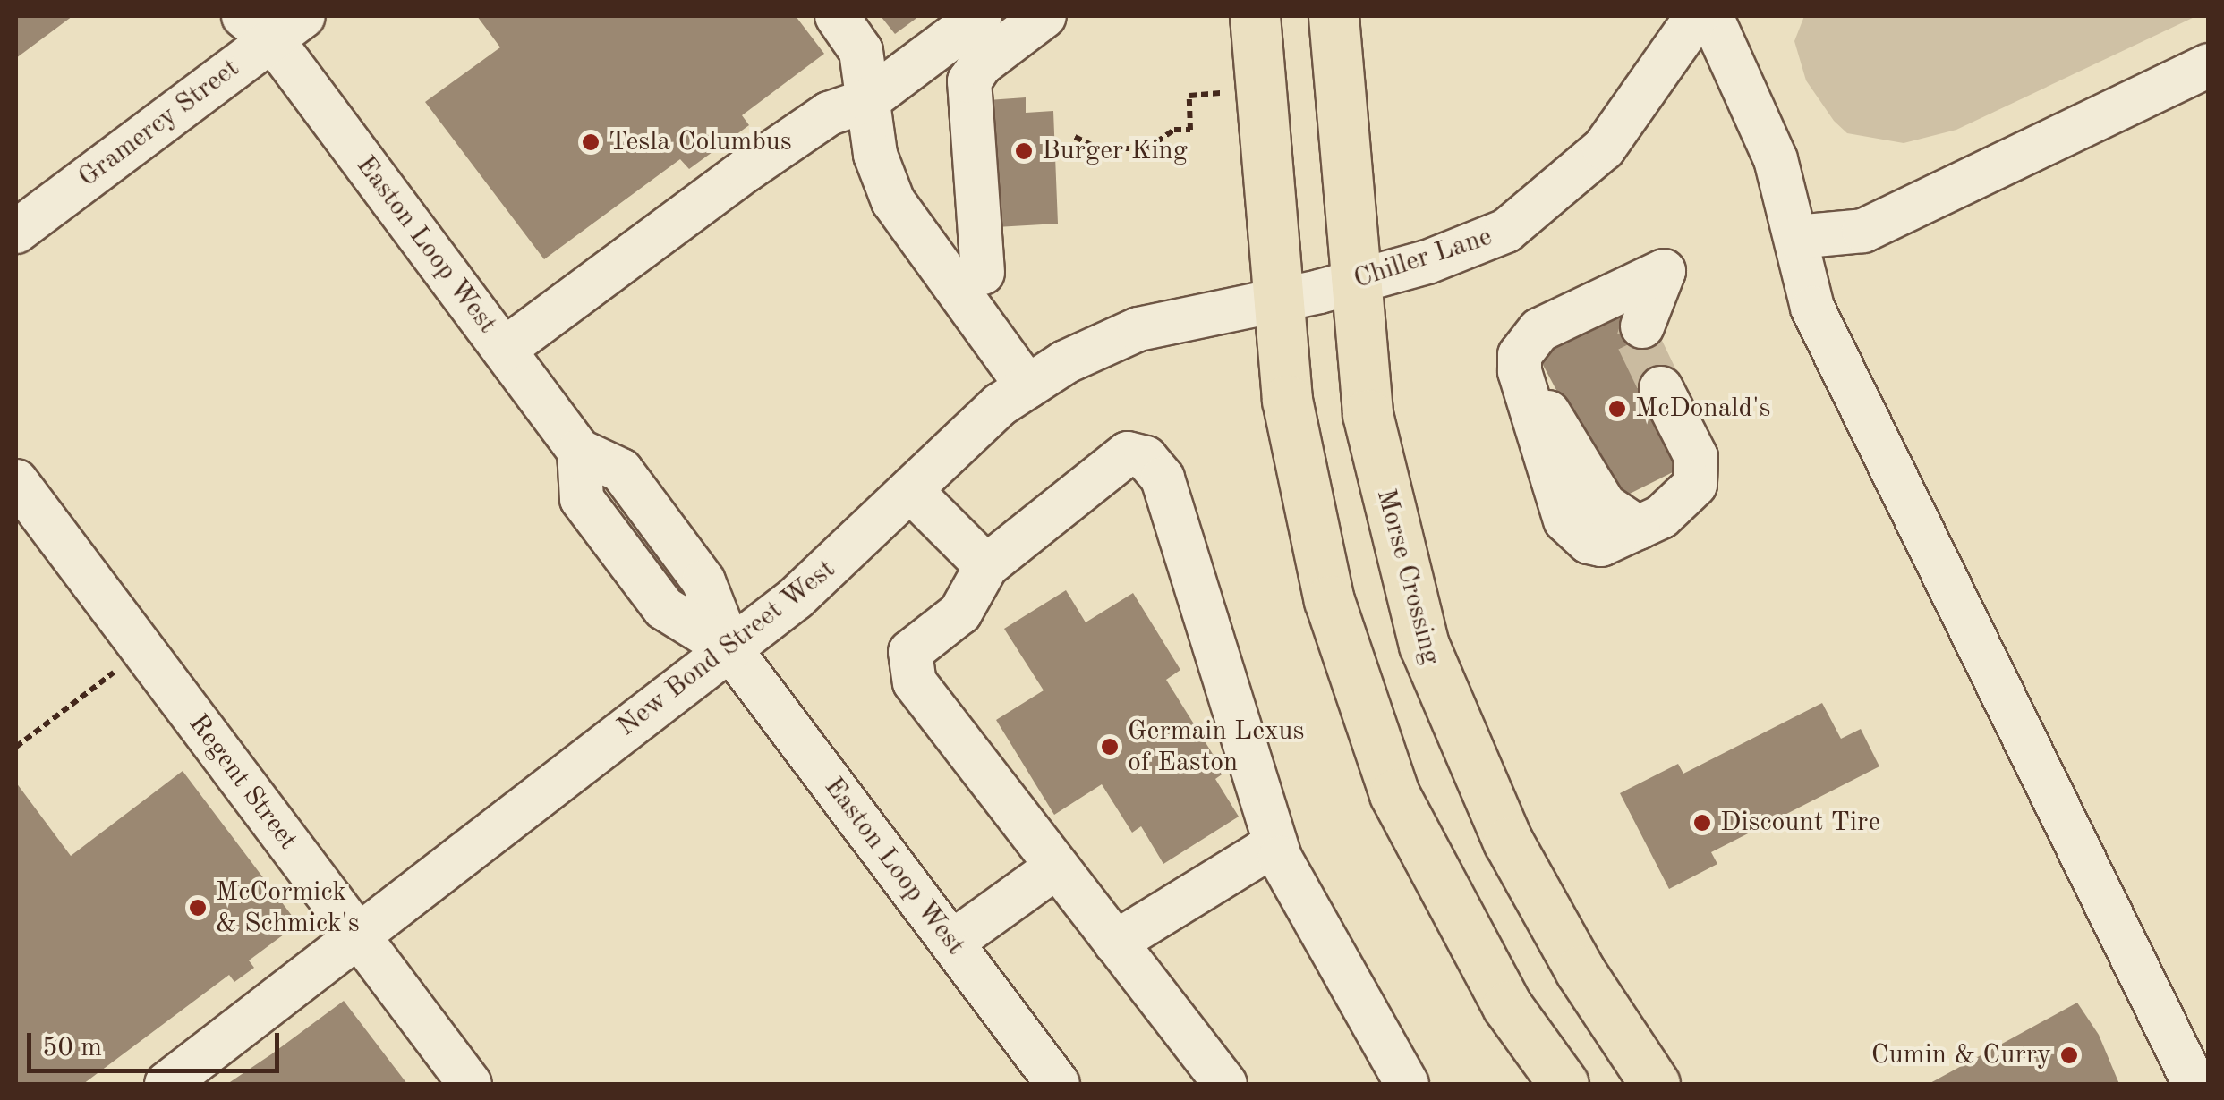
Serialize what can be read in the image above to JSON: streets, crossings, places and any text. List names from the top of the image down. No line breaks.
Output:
{"streets":{"main road":["Morse Crossing"],"street":["Gramercy Street","Easton Loop West","Chiller Lane","New Bond Street West","Regent Street"]},"crossings":[["Gramercy Street","Easton Loop West"],["Easton Loop West","New Bond Street West"],["Chiller Lane","Morse Crossing"],["Chiller Lane","New Bond Street West"],["Morse Crossing","New Bond Street West"],["New Bond Street West","Regent Street"]],"places":["Tesla Columbus","Burger King","McDonald's","Germain Lexus of Easton","Discount Tire","McCormick & Schmick's","Cumin & Curry"],"scale_bar":"50 m"}
